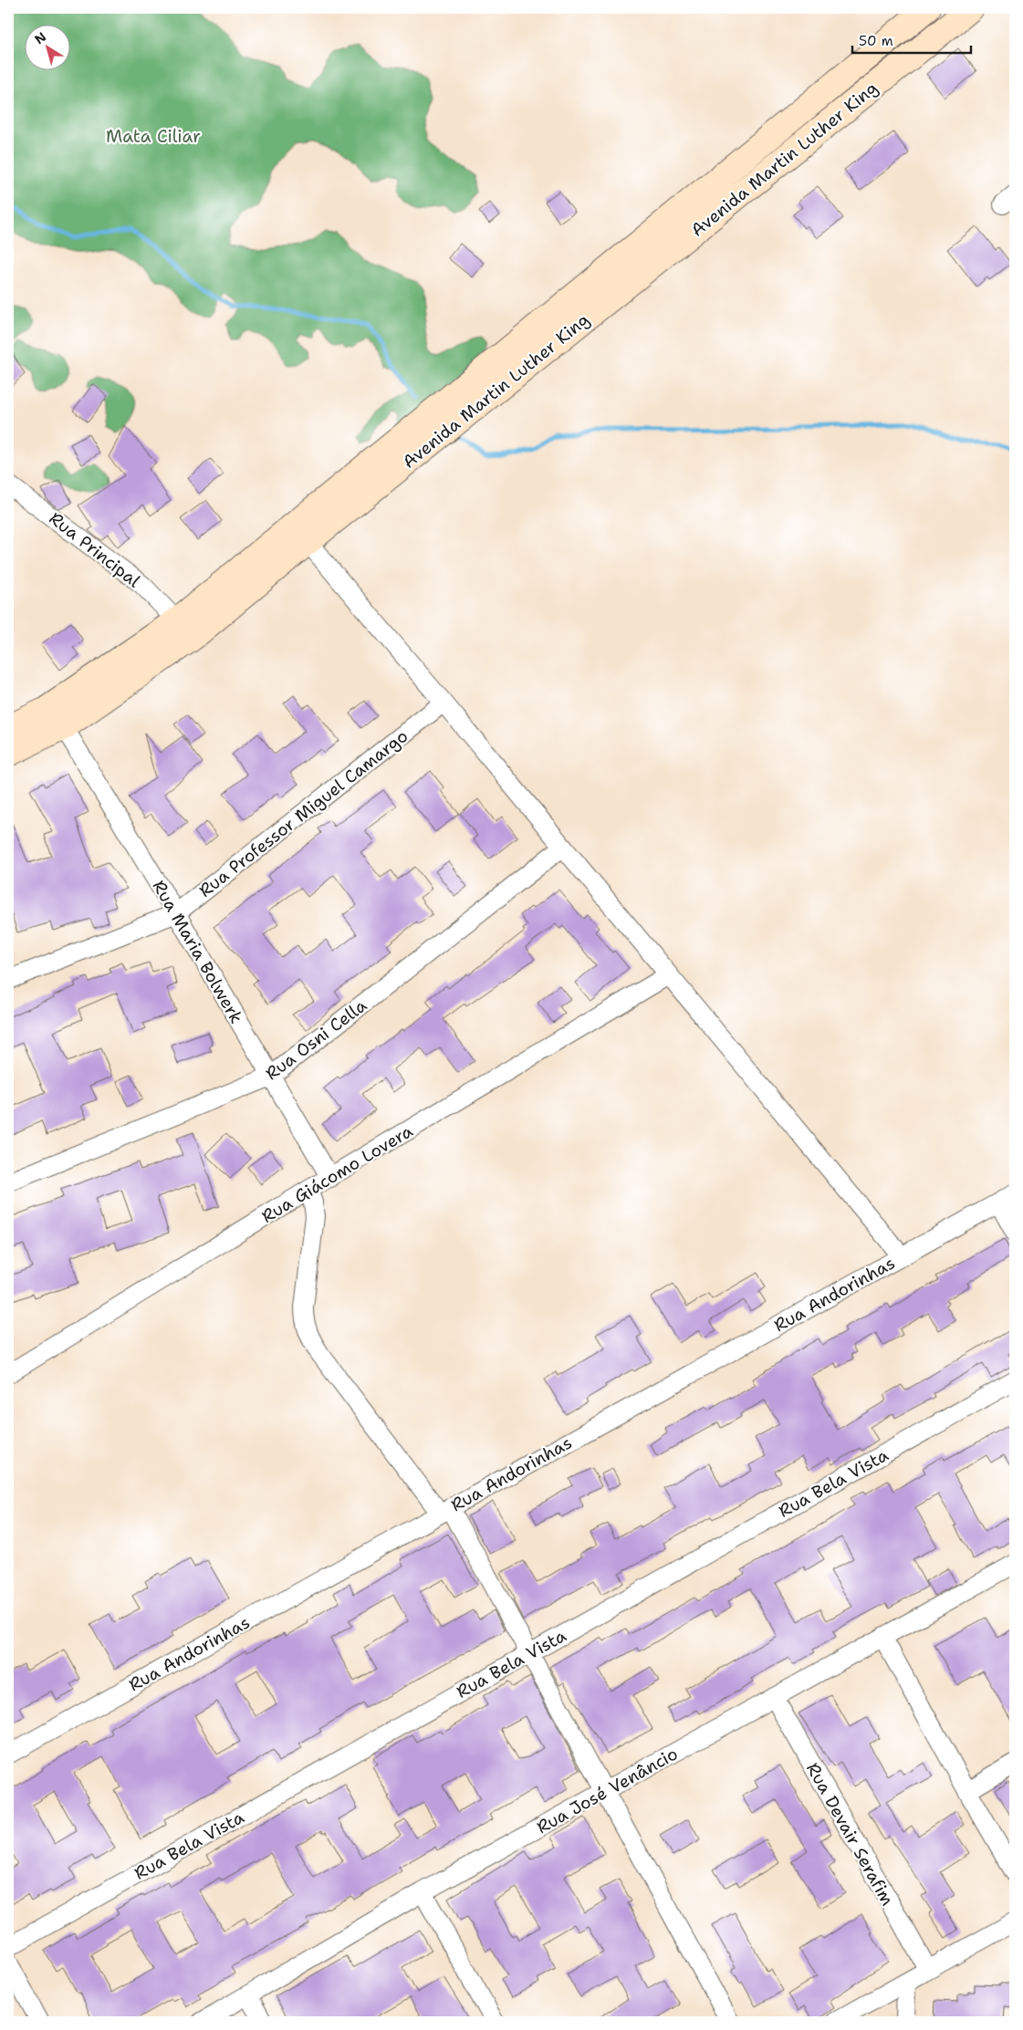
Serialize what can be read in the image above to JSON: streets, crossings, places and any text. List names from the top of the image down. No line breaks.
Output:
{"streets":{"main road":["Avenida Martin Luther King"],"street":["Rua Principal","Rua Professor Miguel Camargo","Rua Maria Bolwerk","Rua Osni Cella","Rua Giácomo Lovera","Rua Andorinhas","Rua Bela Vista","Rua José Venâncio","Rua Devair Serafim"]},"crossings":[["Avenida Martin Luther King","Rua Principal"],["Avenida Martin Luther King","Rua Maria Bolwerk"],["Rua Professor Miguel Camargo","Rua Maria Bolwerk"],["Rua Maria Bolwerk","Rua Osni Cella"],["Rua Maria Bolwerk","Rua Giácomo Lovera"],["Rua José Venâncio","Rua Devair Serafim"]],"parks":["Mata Ciliar"],"scale_bar":"50 m","north":"top left"}
